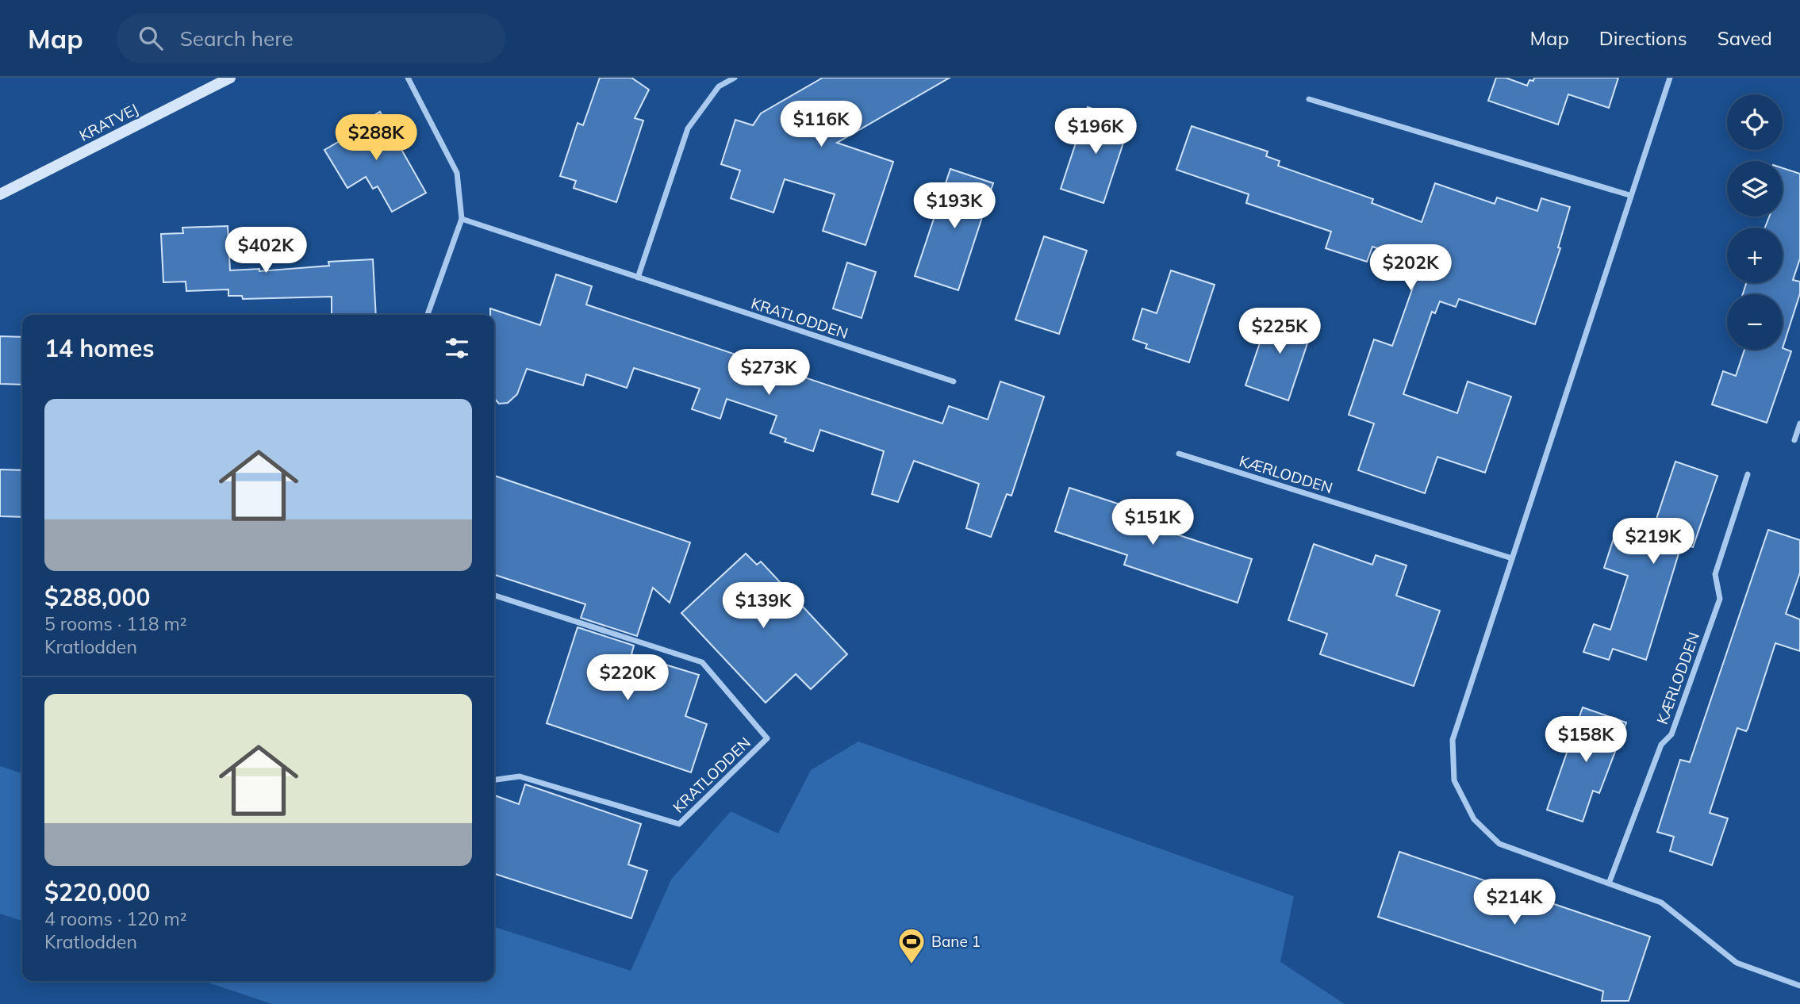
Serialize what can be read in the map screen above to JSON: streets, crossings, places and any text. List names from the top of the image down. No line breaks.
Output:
{"streets":{"street":["KRATVEJ","KRATLODDEN","KÆRLODDEN"]},"places":{"sports":["Bane 1"]},"page":{"header":"Map","search":"Search here","nav":["Map","Directions","Saved"],"map_buttons":["+","−"],"price":["$116K","$196K","$288K","$193K","$402K","$202K","$225K","$273K","$151K","$219K","$139K","$220K","$158K","$214K"],"heading":"14 homes","list":[{"name":"$288,000","note":"5 rooms · 118 m² · Kratlodden"},{"name":"$220,000","note":"4 rooms · 120 m² · Kratlodden"}]}}
